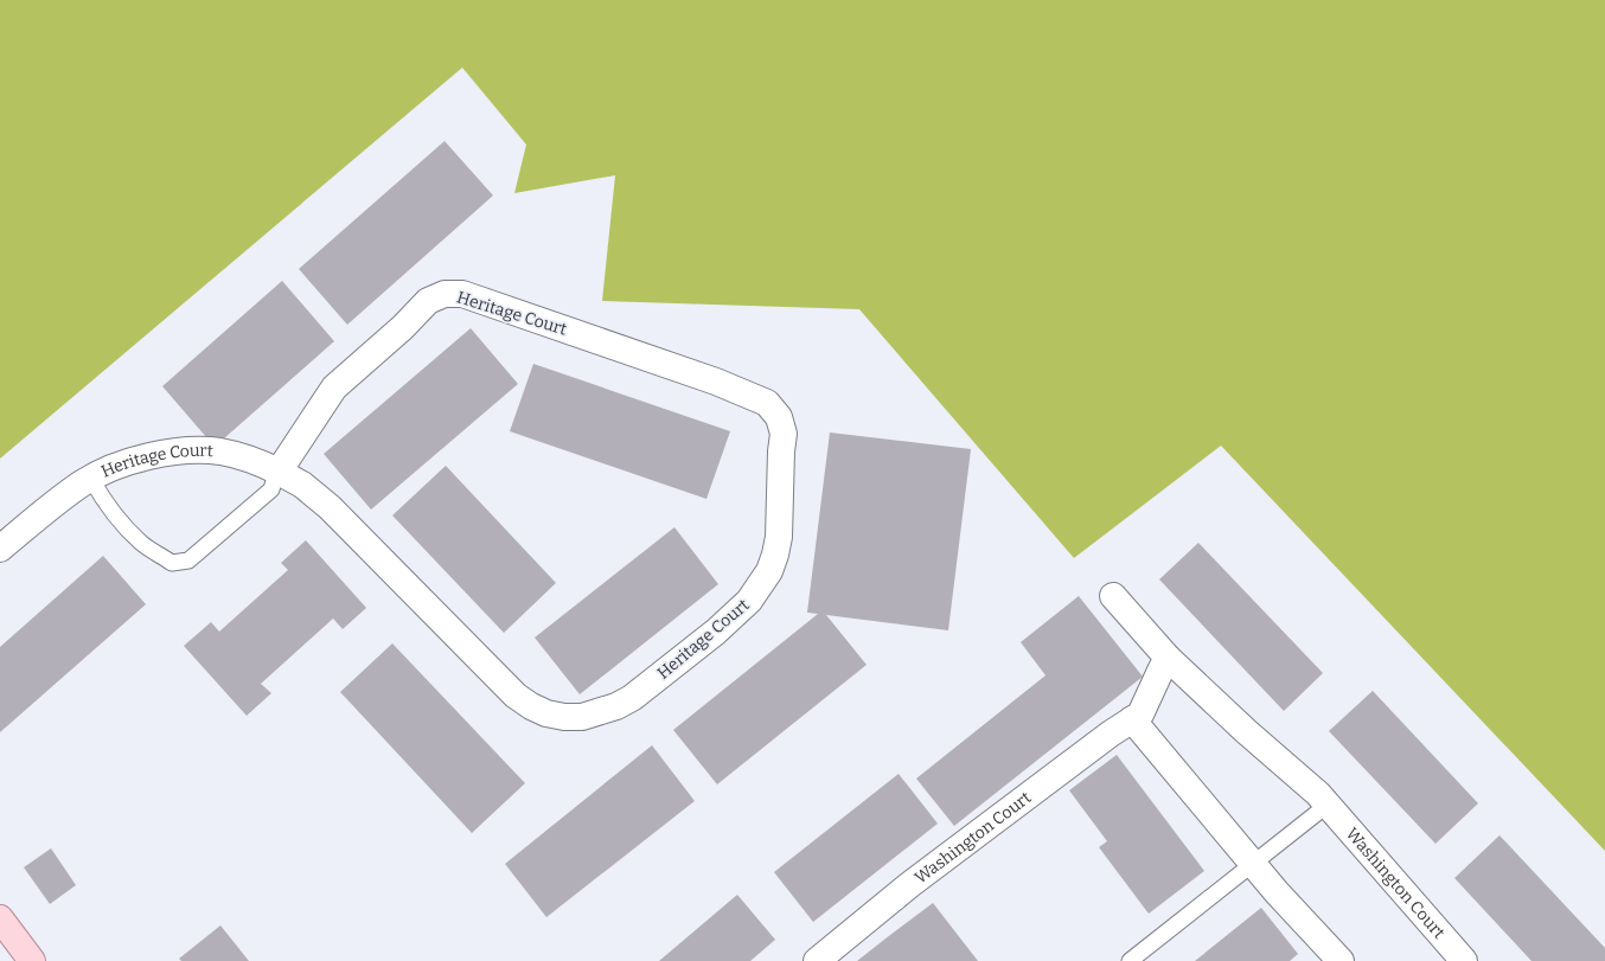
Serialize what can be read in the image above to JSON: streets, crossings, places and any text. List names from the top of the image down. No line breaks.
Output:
{"streets":{"street":["Heritage Court","Washington Court"]}}
